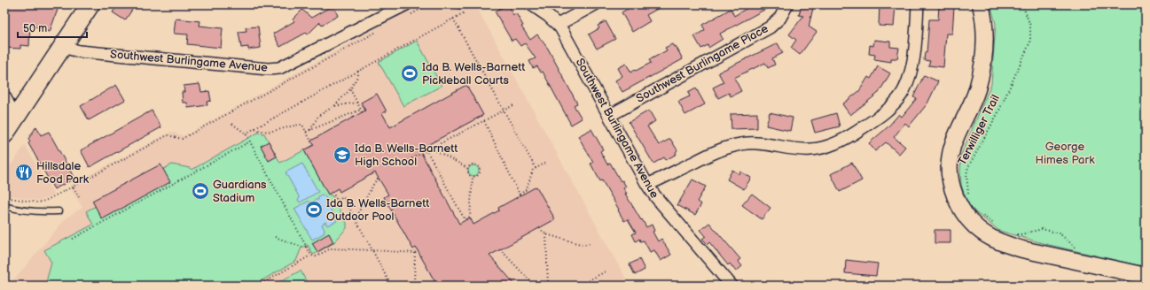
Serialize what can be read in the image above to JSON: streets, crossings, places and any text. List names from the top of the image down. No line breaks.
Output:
{"streets":{"street":["Southwest Burlingame Avenue","Southwest Burlingame Place"],"path":["Terwilliger Trail"]},"crossings":[["Southwest Burlingame Avenue","Southwest Burlingame Place"]],"parks":["George Himes Park"],"places":{"sports":["Ida B. Wells-Barnett Pickleball Courts","Guardians Stadium","Ida B. Wells-Barnett Outdoor Pool"],"school or university":["Ida B. Wells-Barnett High School"],"restaurant":["Hillsdale Food Park"]},"scale_bar":"50 m"}
